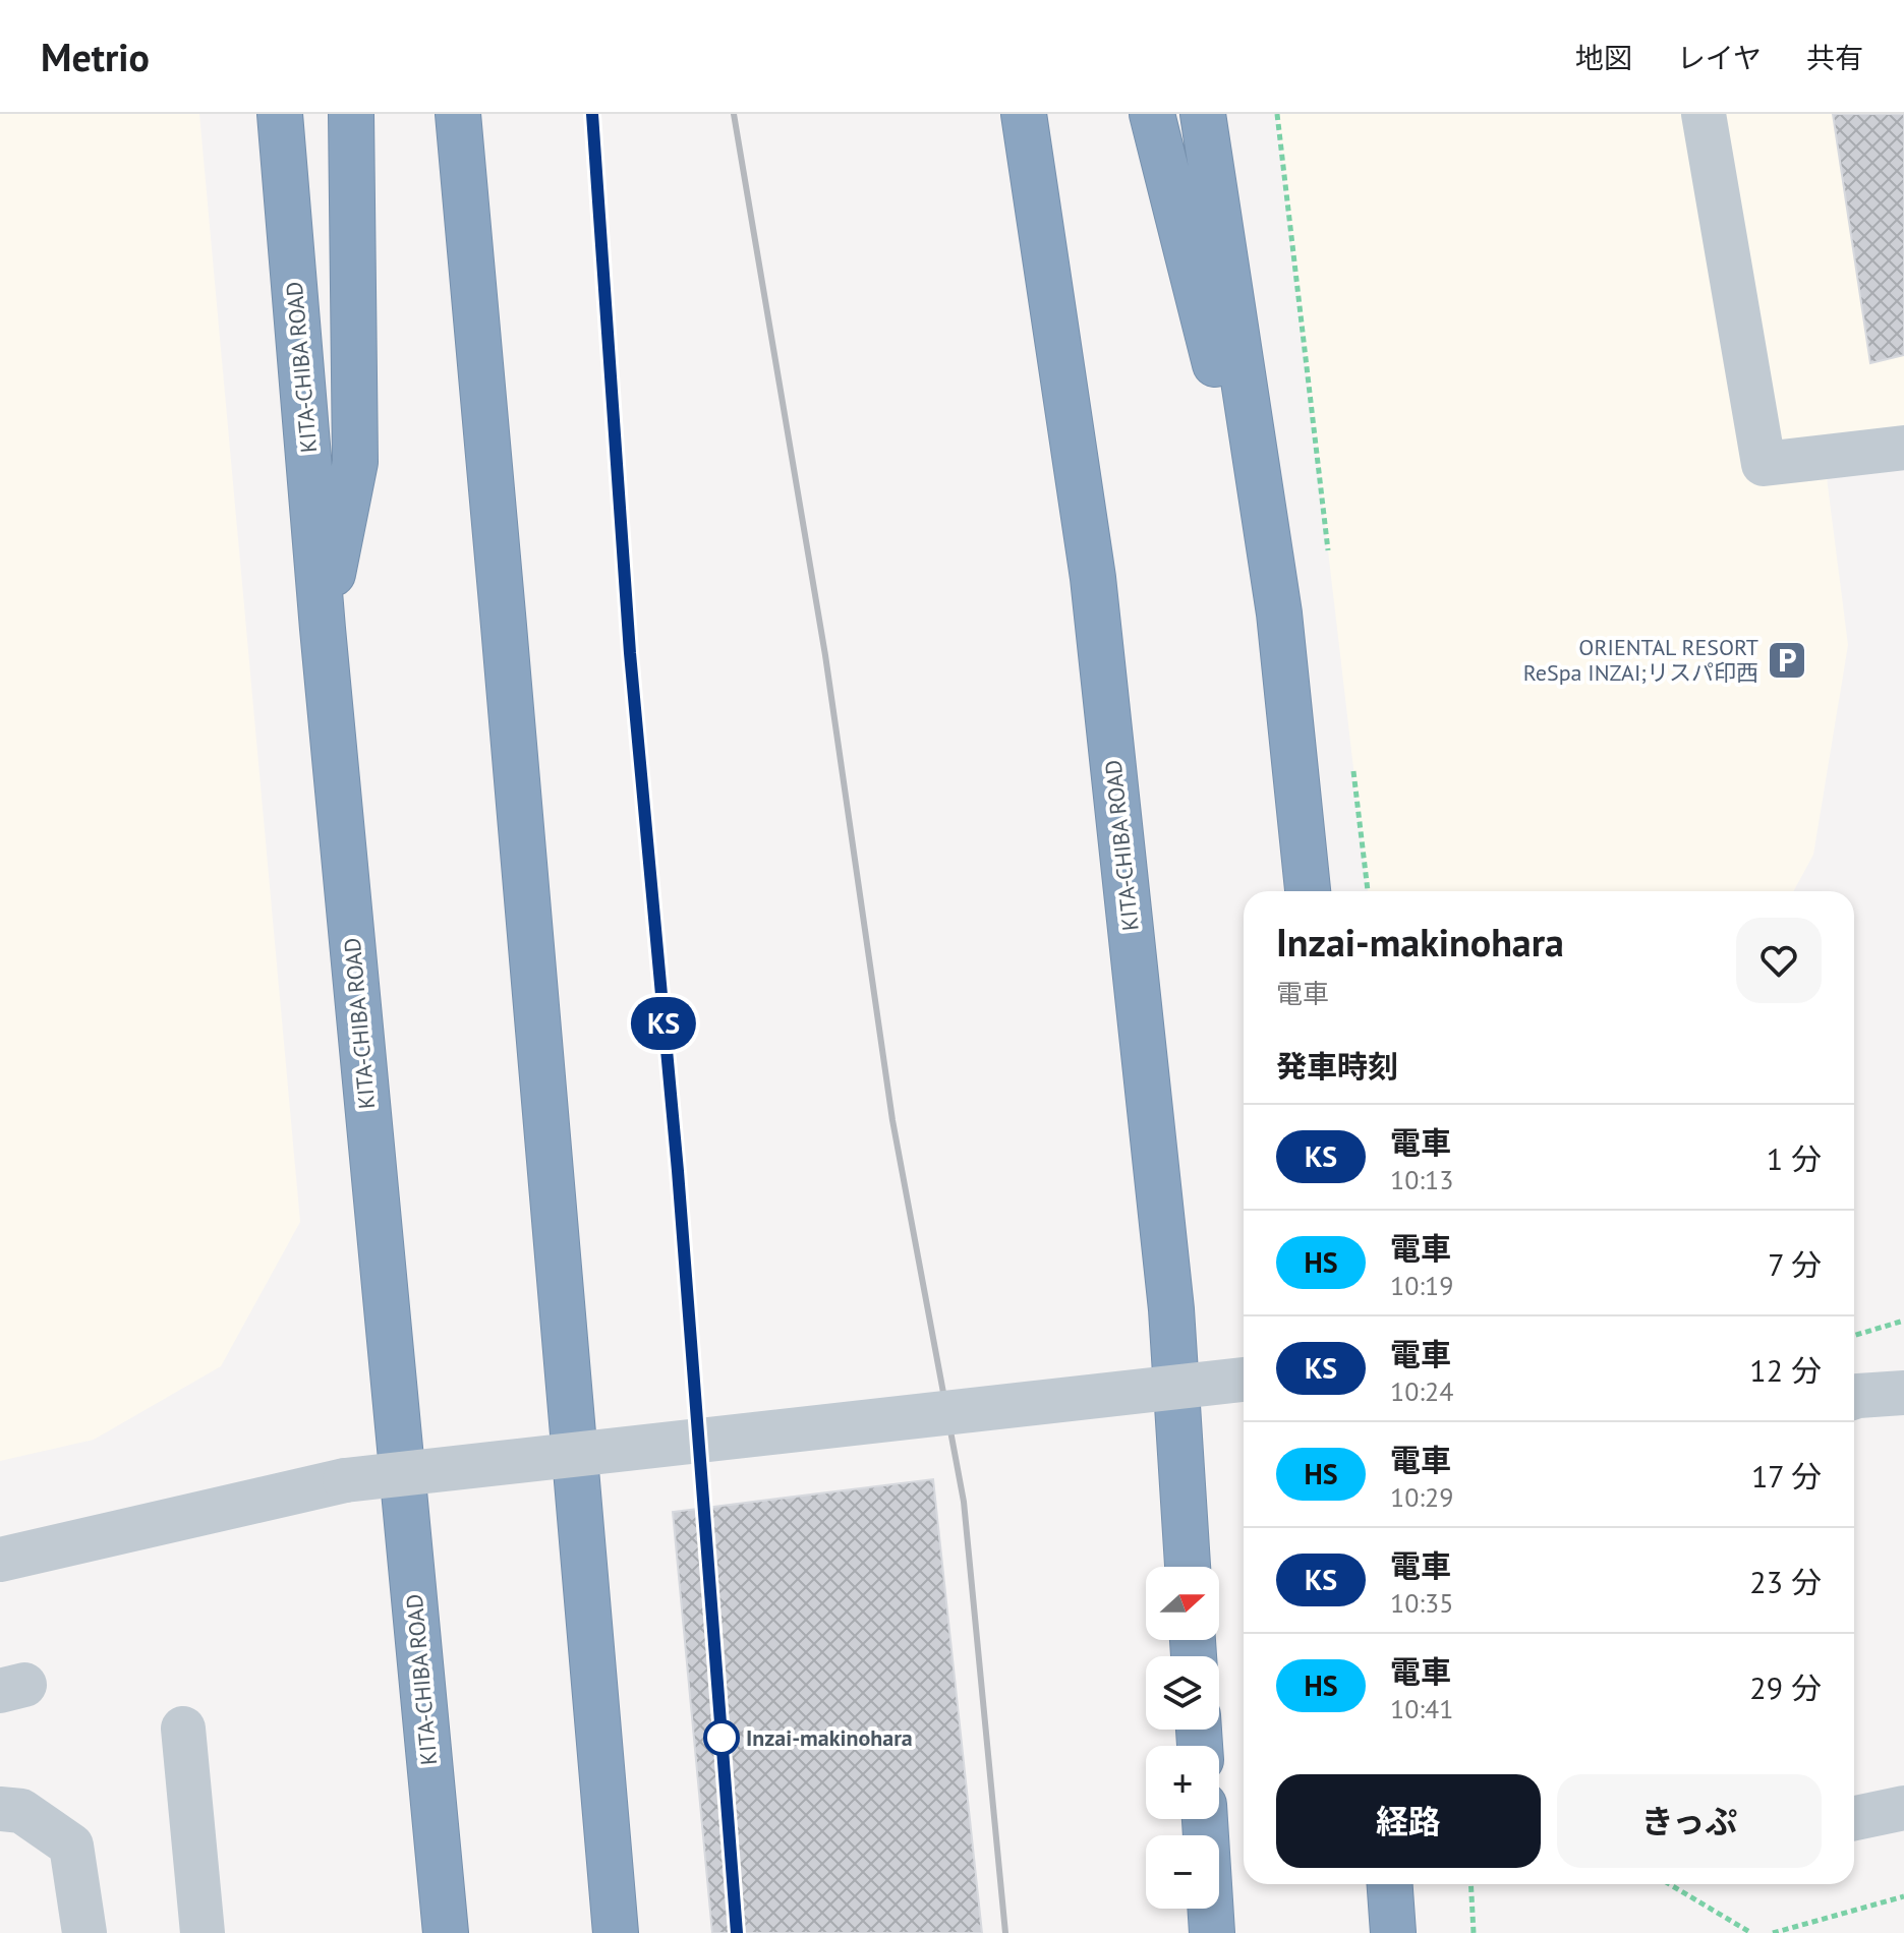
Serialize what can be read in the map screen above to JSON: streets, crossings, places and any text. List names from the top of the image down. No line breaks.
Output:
{"streets":{"highway":["KITA-CHIBA ROAD"]},"places":{"parking":["ORIENTAL RESORT ReSpa INZAI;リスパ印西"],"other":["Inzai-makinohara"]},"north":"right","page":{"header":"Metrio","nav":["地図","レイヤ","共有"],"on_map":"KS","heading":[["Inzai-makinohara","電車"],"発車時刻"],"list":[{"mark":"KS","name":"電車","note":"10:13","value":"1 分"},{"mark":"HS","name":"電車","note":"10:19","value":"7 分"},{"mark":"KS","name":"電車","note":"10:24","value":"12 分"},{"mark":"HS","name":"電車","note":"10:29","value":"17 分"},{"mark":"KS","name":"電車","note":"10:35","value":"23 分"},{"mark":"HS","name":"電車","note":"10:41","value":"29 分"}],"map_buttons":["+","−"],"buttons":["経路","きっぷ"]}}
